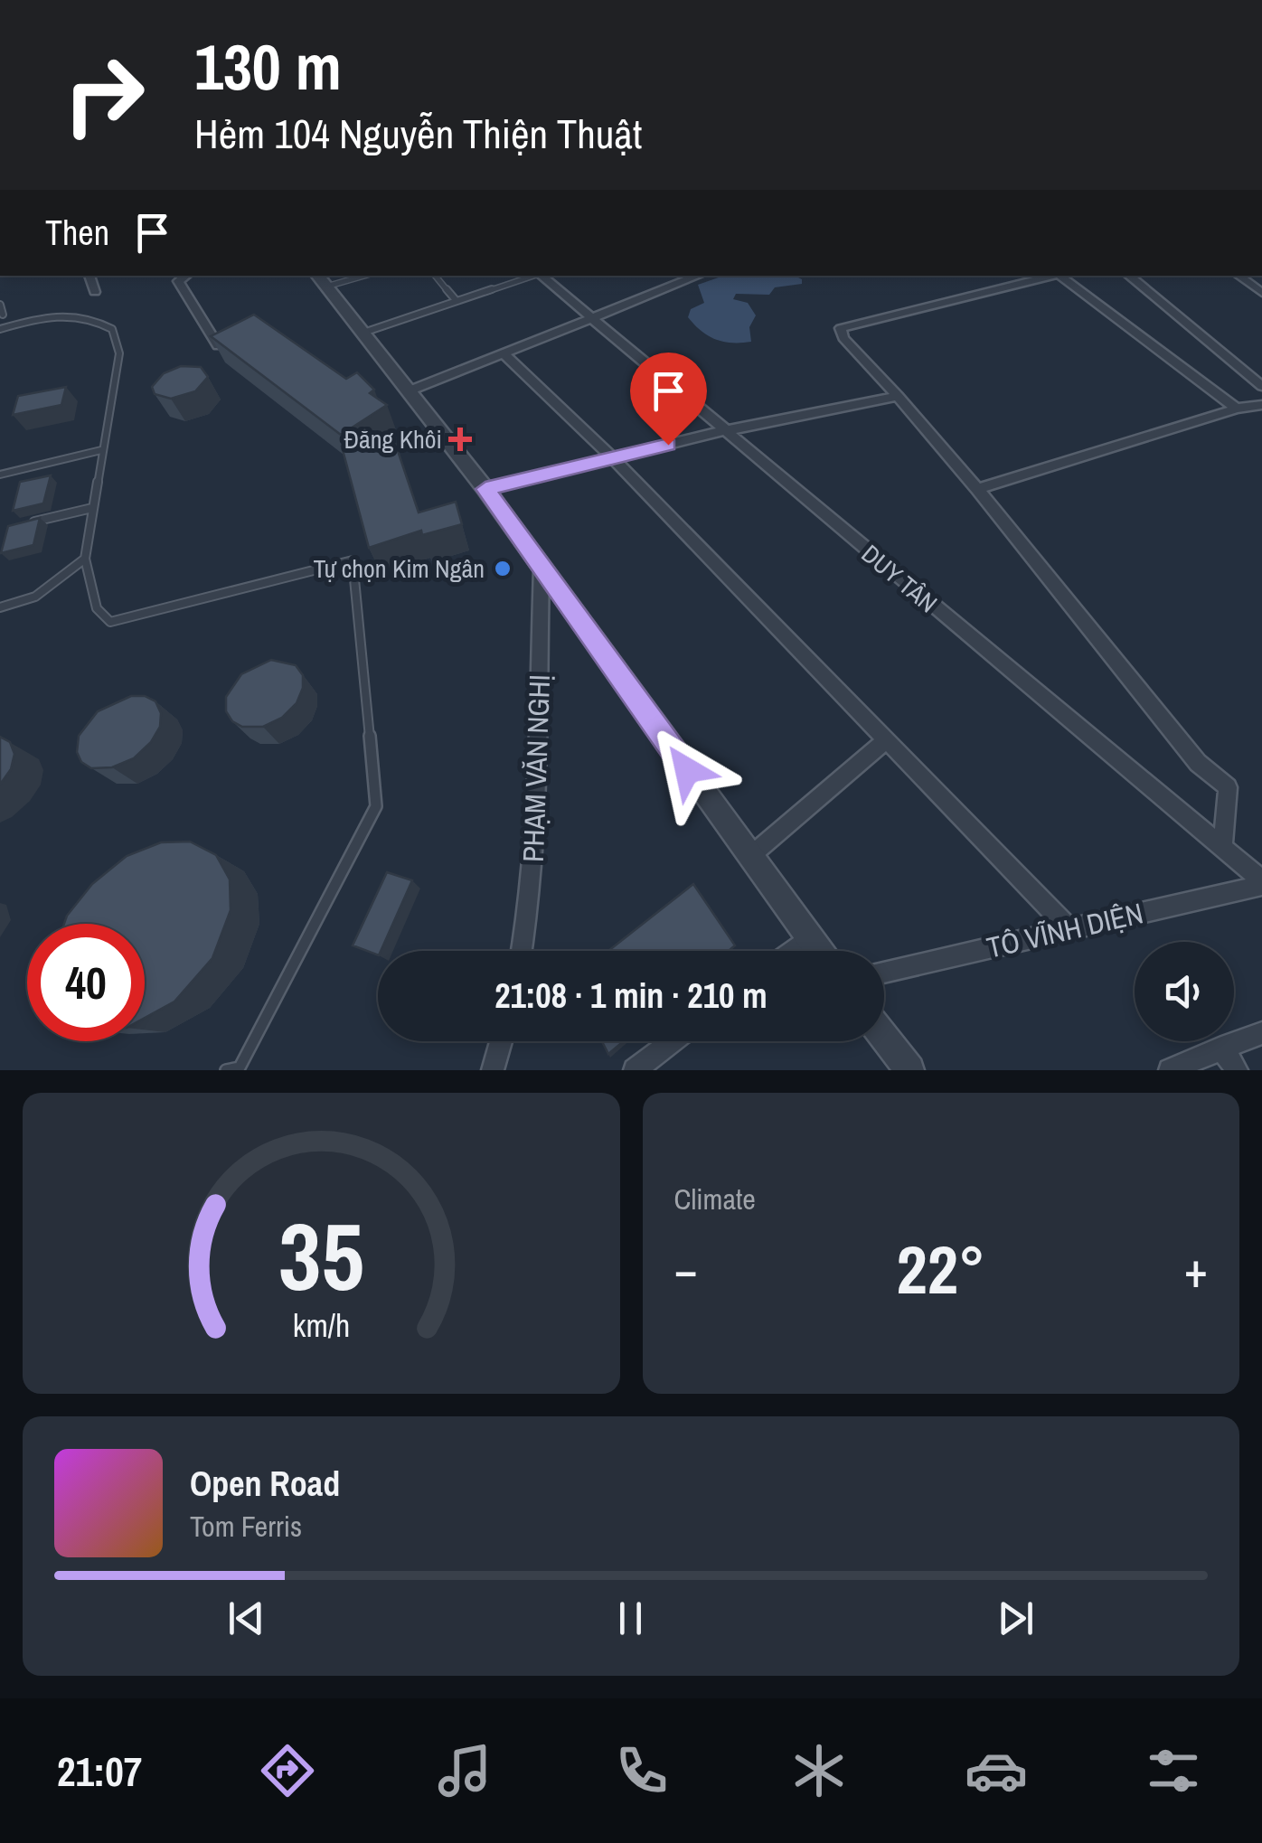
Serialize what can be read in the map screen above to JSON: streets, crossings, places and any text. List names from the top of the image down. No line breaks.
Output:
{"streets":{"street":["DUY TÂN","PHẠM VĂN NGHỊ","TÔ VĨNH DIỆN"]},"crossings":[["DUY TÂN","TÔ VĨNH DIỆN"]],"places":{"health":["Đăng Khôi"],"other":["Tự chọn Kim Ngân"]},"page":{"turn":["130 m","Hẻm 104 Nguyễn Thiện Thuật"],"then":"Then","limit":"40","trip":"21:08 · 1 min · 210 m","tile":"Climate","heat":["−","22°","+"],"song":["Open Road","Tom Ferris"],"tabs":"21:07","gauge":["35","km/h"]}}
